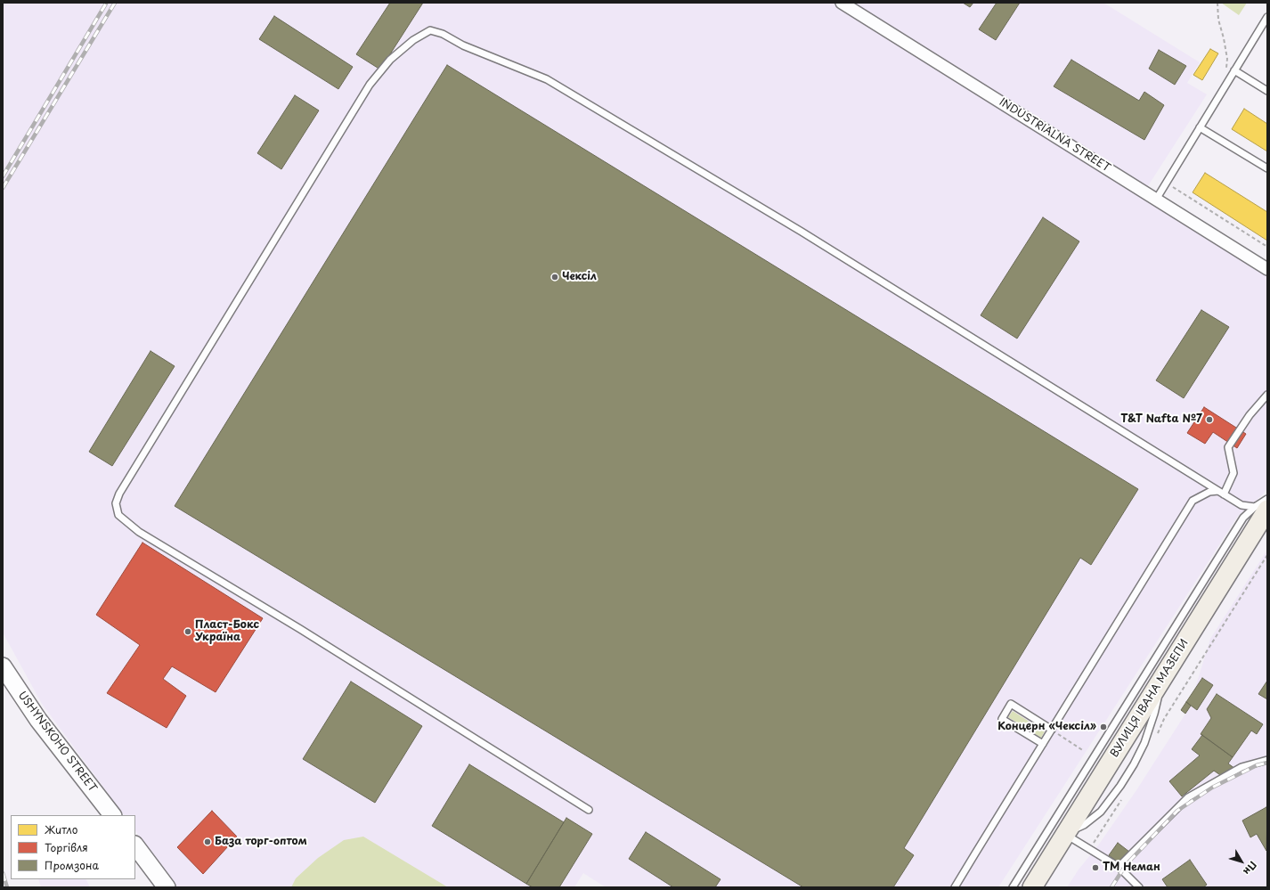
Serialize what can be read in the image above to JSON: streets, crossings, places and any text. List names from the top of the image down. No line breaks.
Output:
{"streets":{"main road":["ВУЛИЦЯ ІВАНА МАЗЕПИ"],"street":["INDUSTRIALNA STREET","USHYNSKOHO STREET"]},"places":["Чексіл","T&T Nafta №7","Пласт-Бокс Україна","Концерн «Чексіл»","База торг-оптом","ТМ Неман"],"legend":["Житло","Торгівля","Промзона"],"north":"bottom right"}
